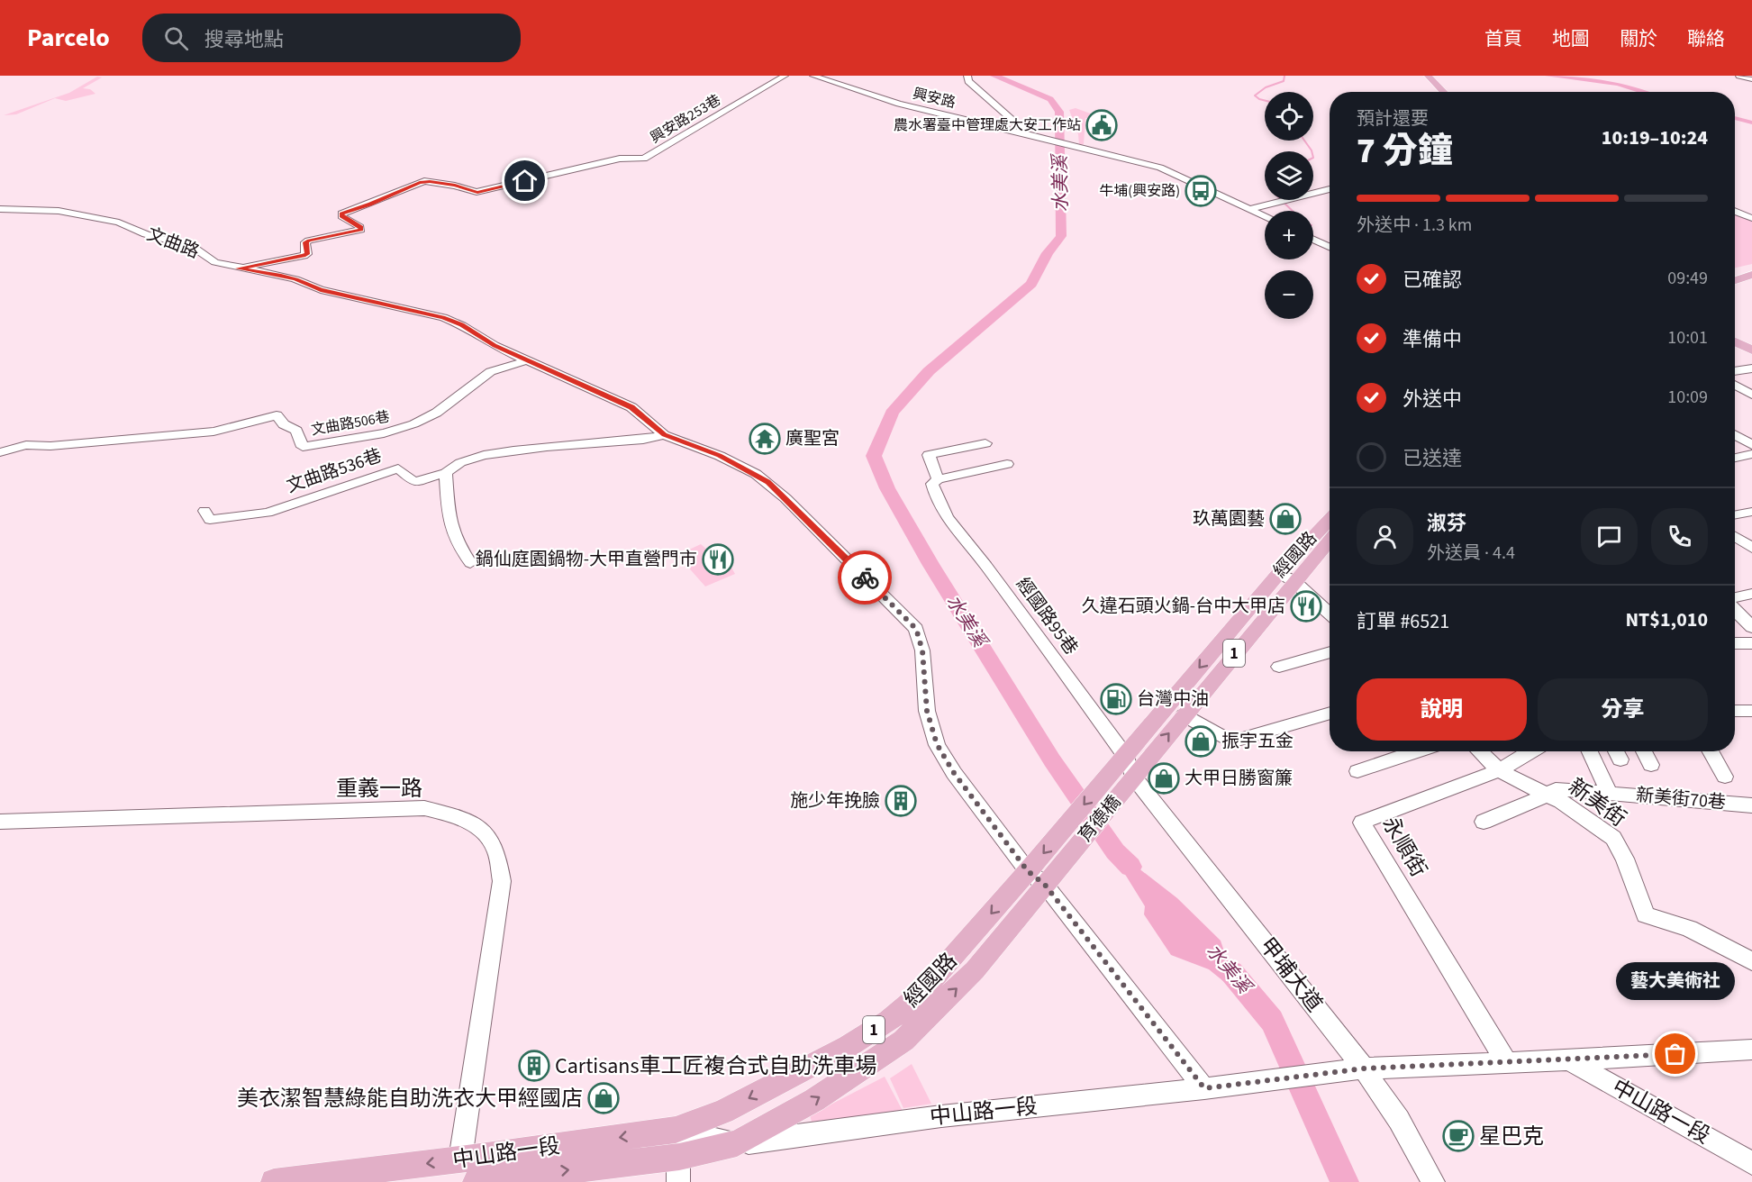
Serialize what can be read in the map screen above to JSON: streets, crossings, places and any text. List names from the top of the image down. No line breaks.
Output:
{"streets":{"main road":["經國路","1","育德橋","中山路一段"],"street":["興安路","興安路253巷","文曲路","文曲路506巷","文曲路536巷","經國路95巷","重義一路","新美街70巷","新美街","永順街","甲埔大道"]},"crossings":[["興安路253巷","文曲路"],["文曲路","文曲路506巷"],["文曲路","文曲路536巷"],["文曲路","經國路"],["文曲路","中山路一段"],["經國路","經國路95巷"],["經國路","育德橋"],["經國路","甲埔大道"],["經國路","中山路一段"],["經國路95巷","育德橋"],["經國路95巷","甲埔大道"],["重義一路","中山路一段"],["新美街70巷","新美街"],["新美街","永順街"],["育德橋","甲埔大道"],["甲埔大道","中山路一段"]],"water":["水美溪"],"places":{"public building":["農水署臺中管理處大安工作站"],"bus stop":["牛埔(興安路)"],"temple":["廣聖宮"],"shop":["玖萬園藝","振宇五金","大甲日勝窗簾","美衣潔智慧綠能自助洗衣大甲經國店"],"restaurant":["鍋仙庭園鍋物-大甲直營門市","久違石頭火鍋-台中大甲店"],"fuel station":["台灣中油"],"building":["施少年挽臉","Cartisans車工匠複合式自助洗車場"],"other":["藝大美術社"],"cafe":["星巴克"]},"page":{"header":"Parcelo","search":"搜尋地點","nav":["首頁","地圖","關於","聯絡"],"map_buttons":["+","−"],"heading":["7 分鐘","預計還要","10:19–10:24"],"panel":["淑芬","外送員 · 4.4","訂單 #6521","NT$1,010"],"bar":"外送中 · 1.3 km","list":[["已確認","09:49"],["準備中","10:01"],["外送中","10:09"],"已送達"],"buttons":["說明","分享"],"bubble":"藝大美術社"}}
